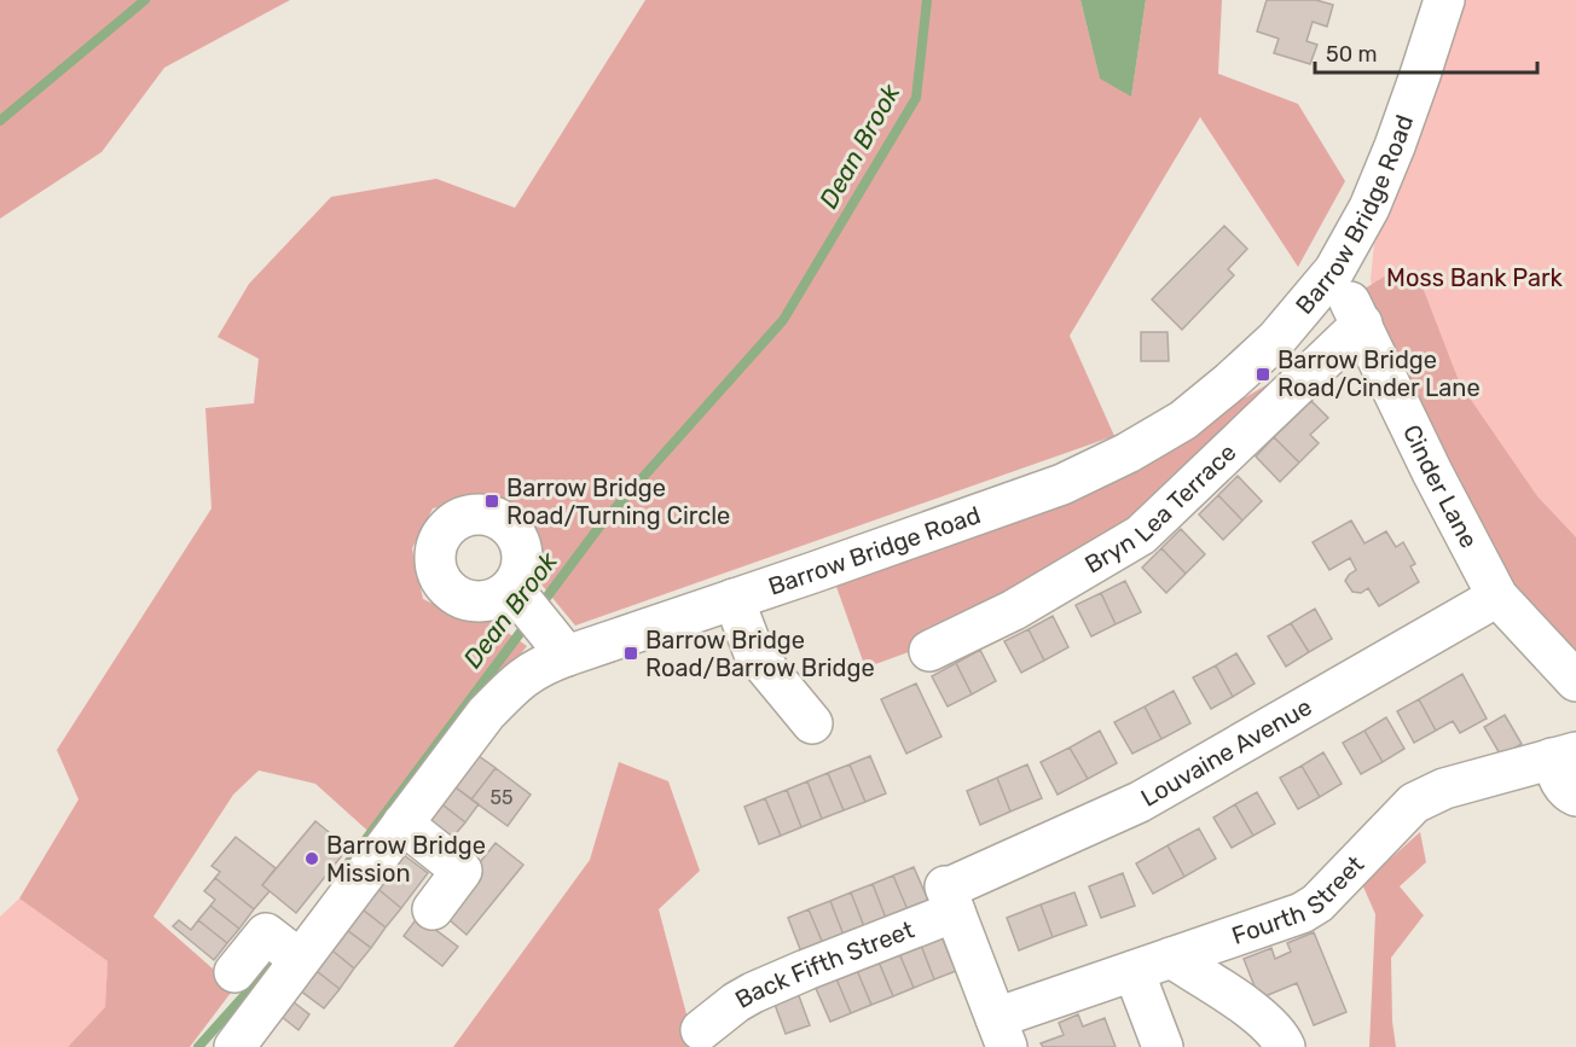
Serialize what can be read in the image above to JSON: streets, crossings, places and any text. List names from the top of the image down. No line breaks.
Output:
{"streets":{"street":["Barrow Bridge Road","Cinder Lane","Bryn Lea Terrace","Louvaine Avenue","Fourth Street","Back Fifth Street"]},"crossings":[["Barrow Bridge Road","Cinder Lane"],["Cinder Lane","Bryn Lea Terrace"],["Cinder Lane","Louvaine Avenue"],["Louvaine Avenue","Back Fifth Street"]],"water":["Dean Brook"],"parks":["Moss Bank Park"],"places":{"transit":["Barrow Bridge Road/Cinder Lane","Barrow Bridge Road/Turning Circle","Barrow Bridge Road/Barrow Bridge"],"other":["Barrow Bridge Mission"]},"house_numbers":["55"],"scale_bar":"50 m"}
